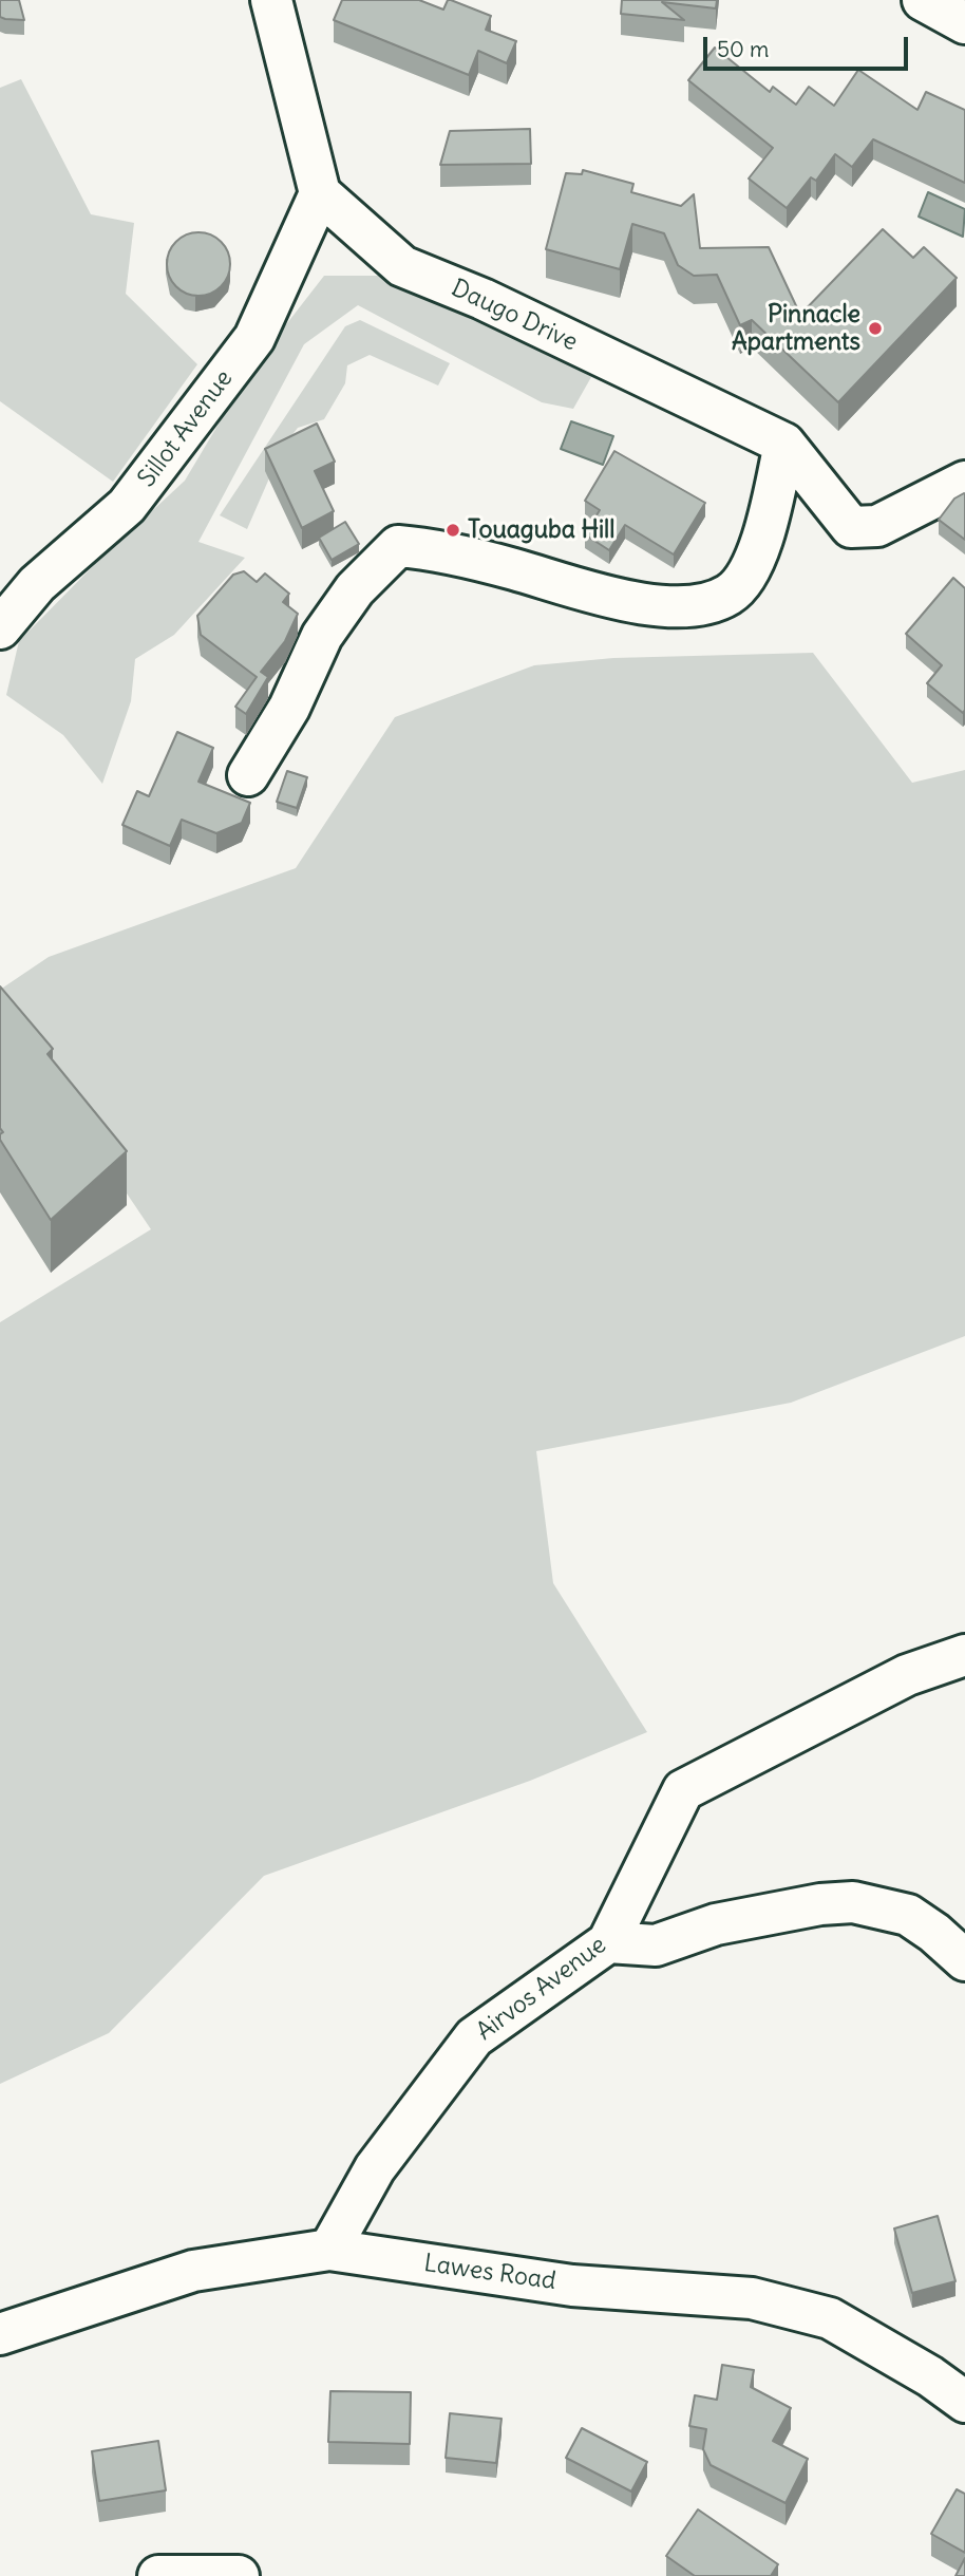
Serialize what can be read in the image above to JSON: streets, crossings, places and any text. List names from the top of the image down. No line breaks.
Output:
{"streets":{"street":["Daugo Drive","Sillot Avenue","Airvos Avenue","Lawes Road"]},"crossings":[["Daugo Drive","Sillot Avenue"],["Airvos Avenue","Lawes Road"]],"places":["Pinnacle Apartments","Touaguba Hill"],"scale_bar":"50 m"}
